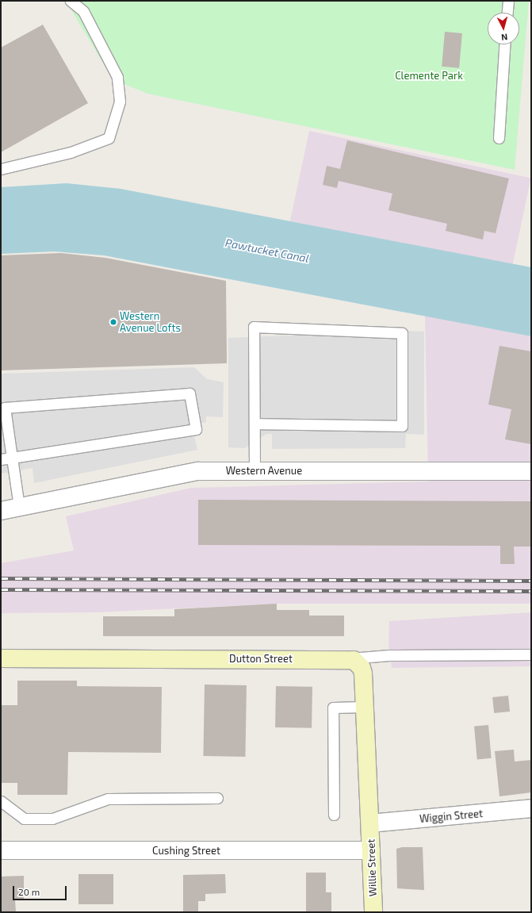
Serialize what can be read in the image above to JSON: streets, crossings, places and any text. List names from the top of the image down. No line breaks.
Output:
{"streets":{"street":["Western Avenue","Dutton Street","Wiggin Street","Cushing Street","Willie Street"]},"crossings":[["Wiggin Street","Willie Street"],["Cushing Street","Willie Street"]],"water":["Pawtucket Canal"],"parks":["Clemente Park"],"places":["Western Avenue Lofts"],"scale_bar":"20 m","north":"bottom"}
